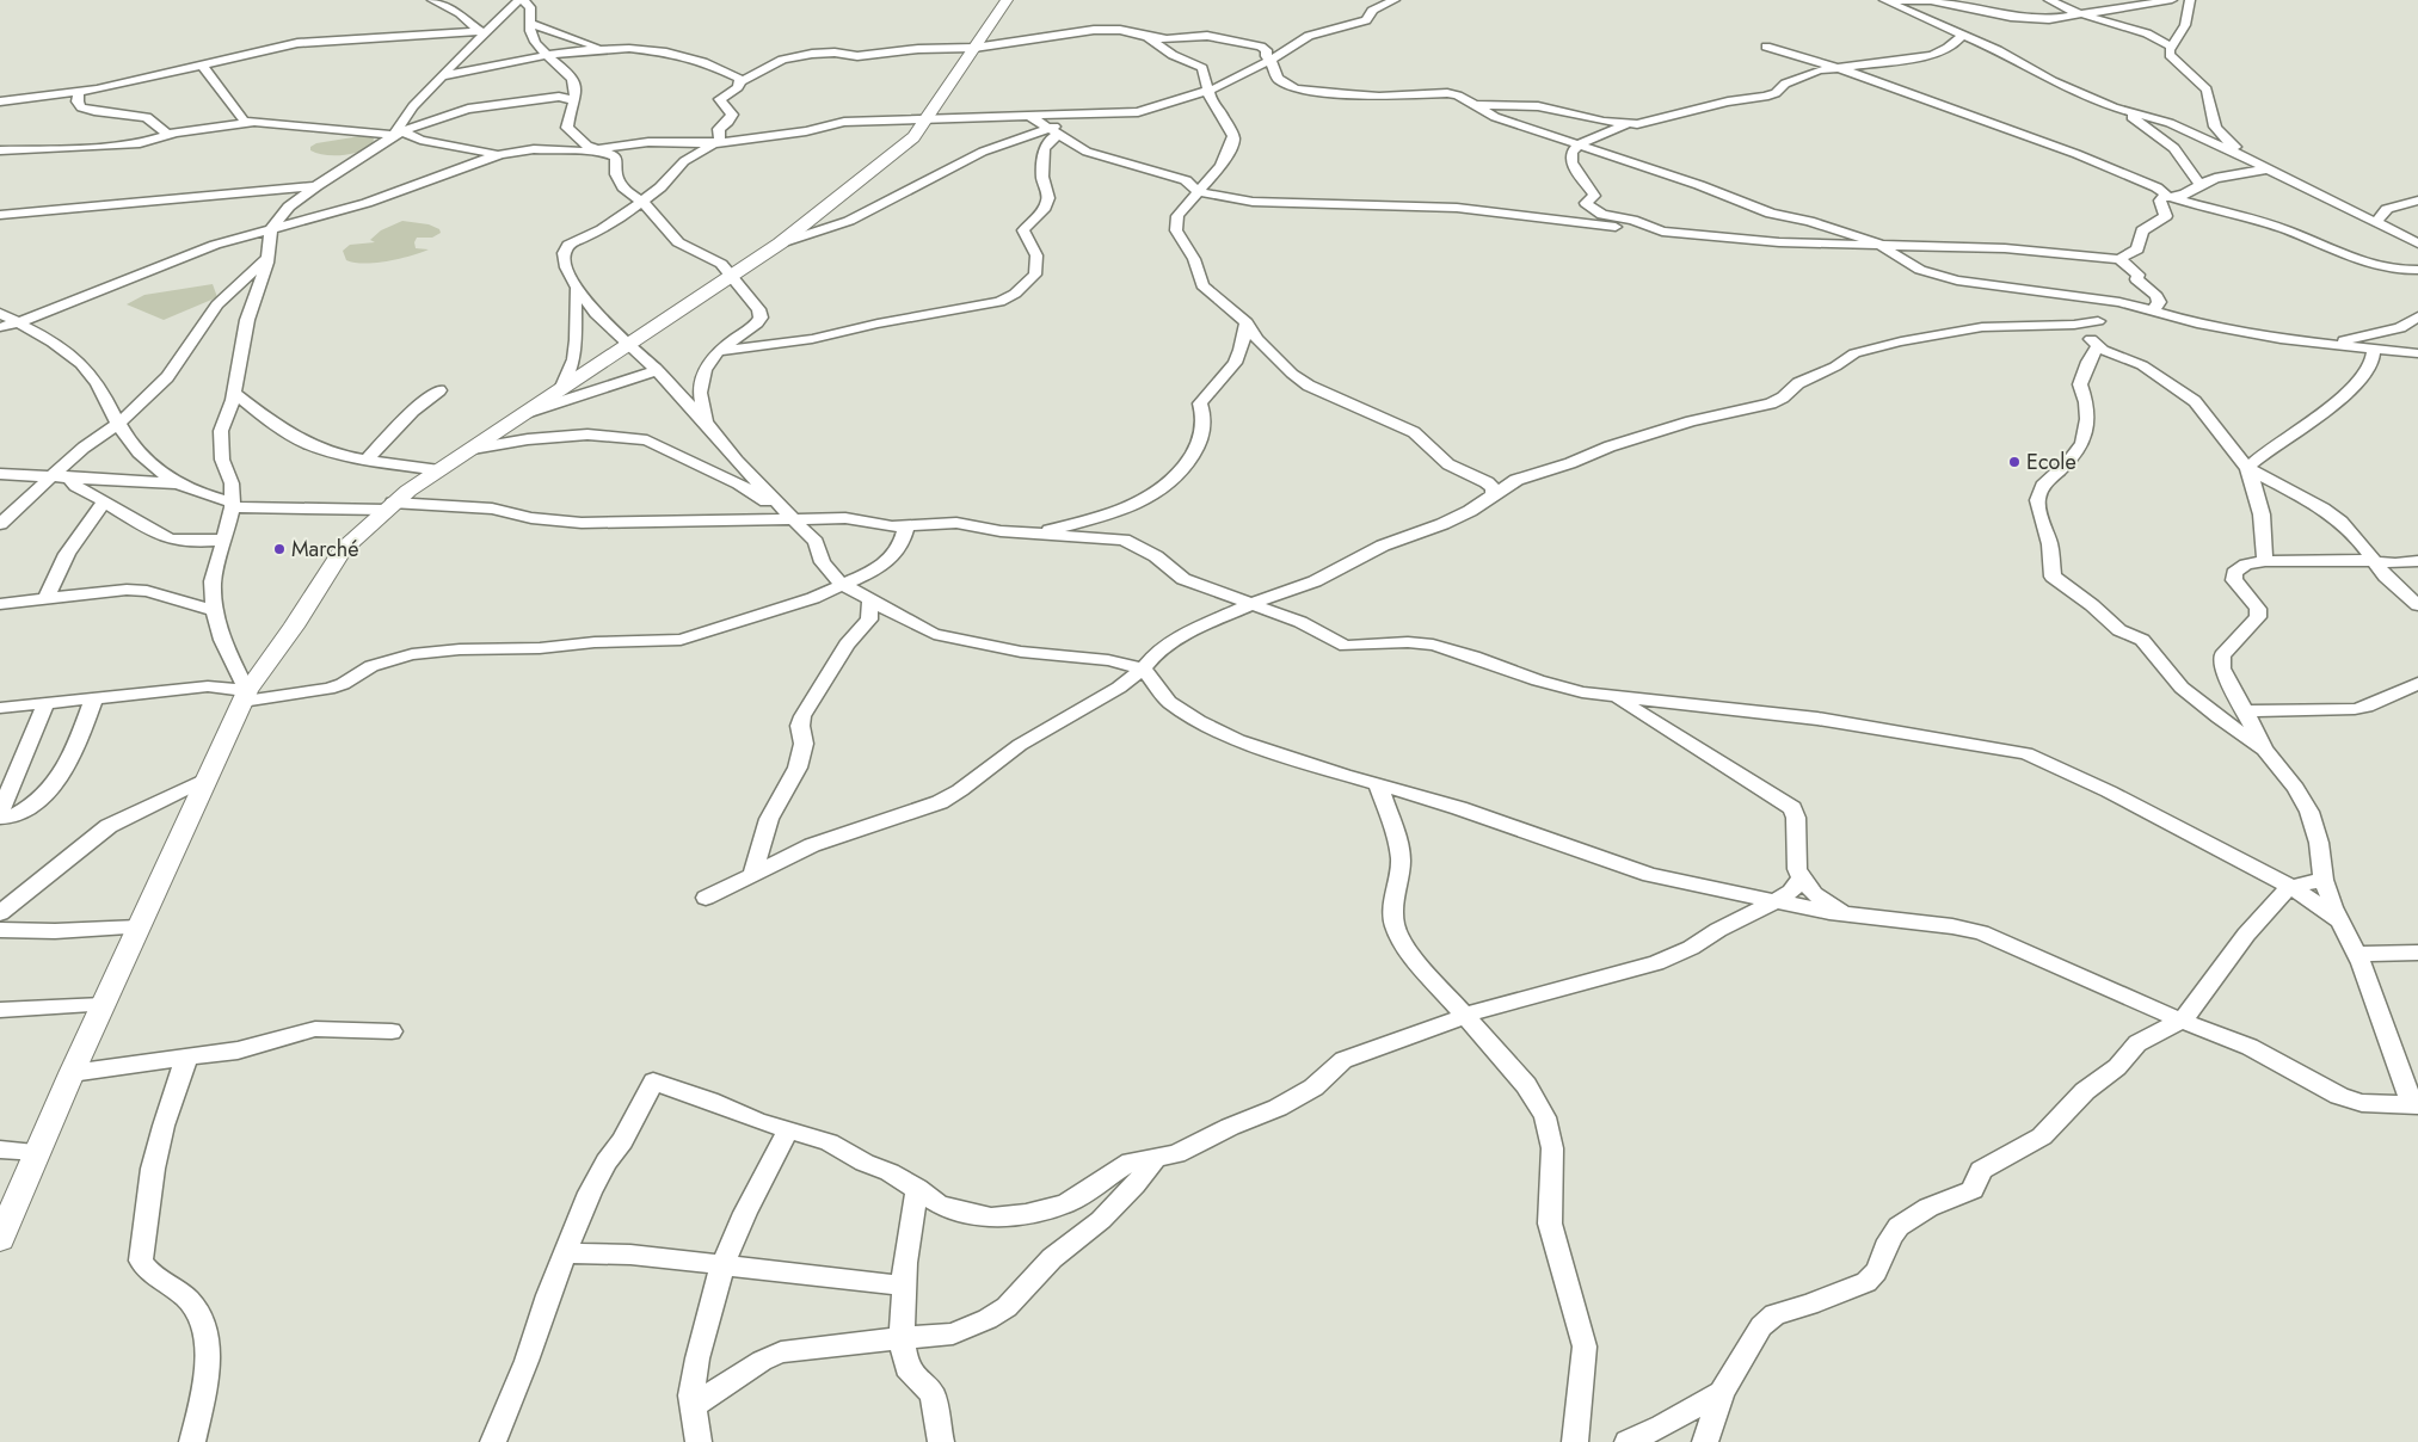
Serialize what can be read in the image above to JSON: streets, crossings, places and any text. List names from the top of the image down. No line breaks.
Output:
{"places":["Ecole","Marché"]}
